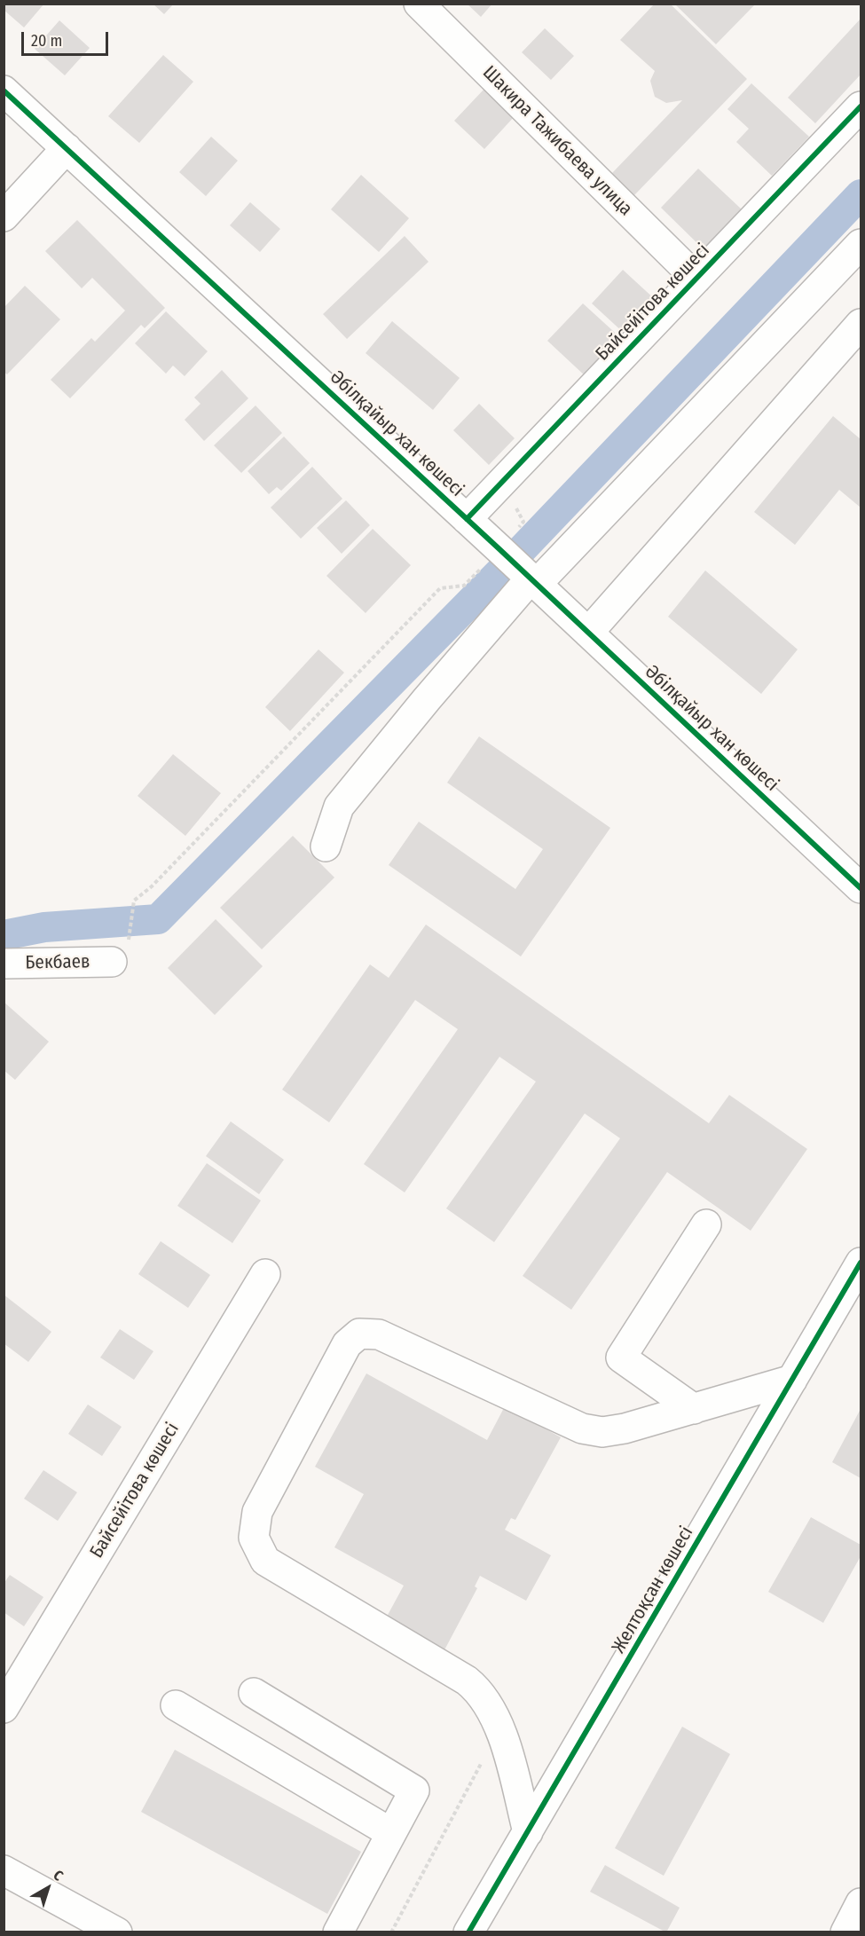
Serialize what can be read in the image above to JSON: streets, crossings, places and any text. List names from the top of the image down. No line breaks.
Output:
{"streets":{"street":["Шакира Тажибаева улица","Байсейітова көшесі","Әбілқайыр хан көшесі","Бекбаев","Желтоқсан көшесі"]},"crossings":[["Шакира Тажибаева улица","Байсейітова көшесі"],["Байсейітова көшесі","Әбілқайыр хан көшесі"]],"scale_bar":"20 m","north":"top right"}
